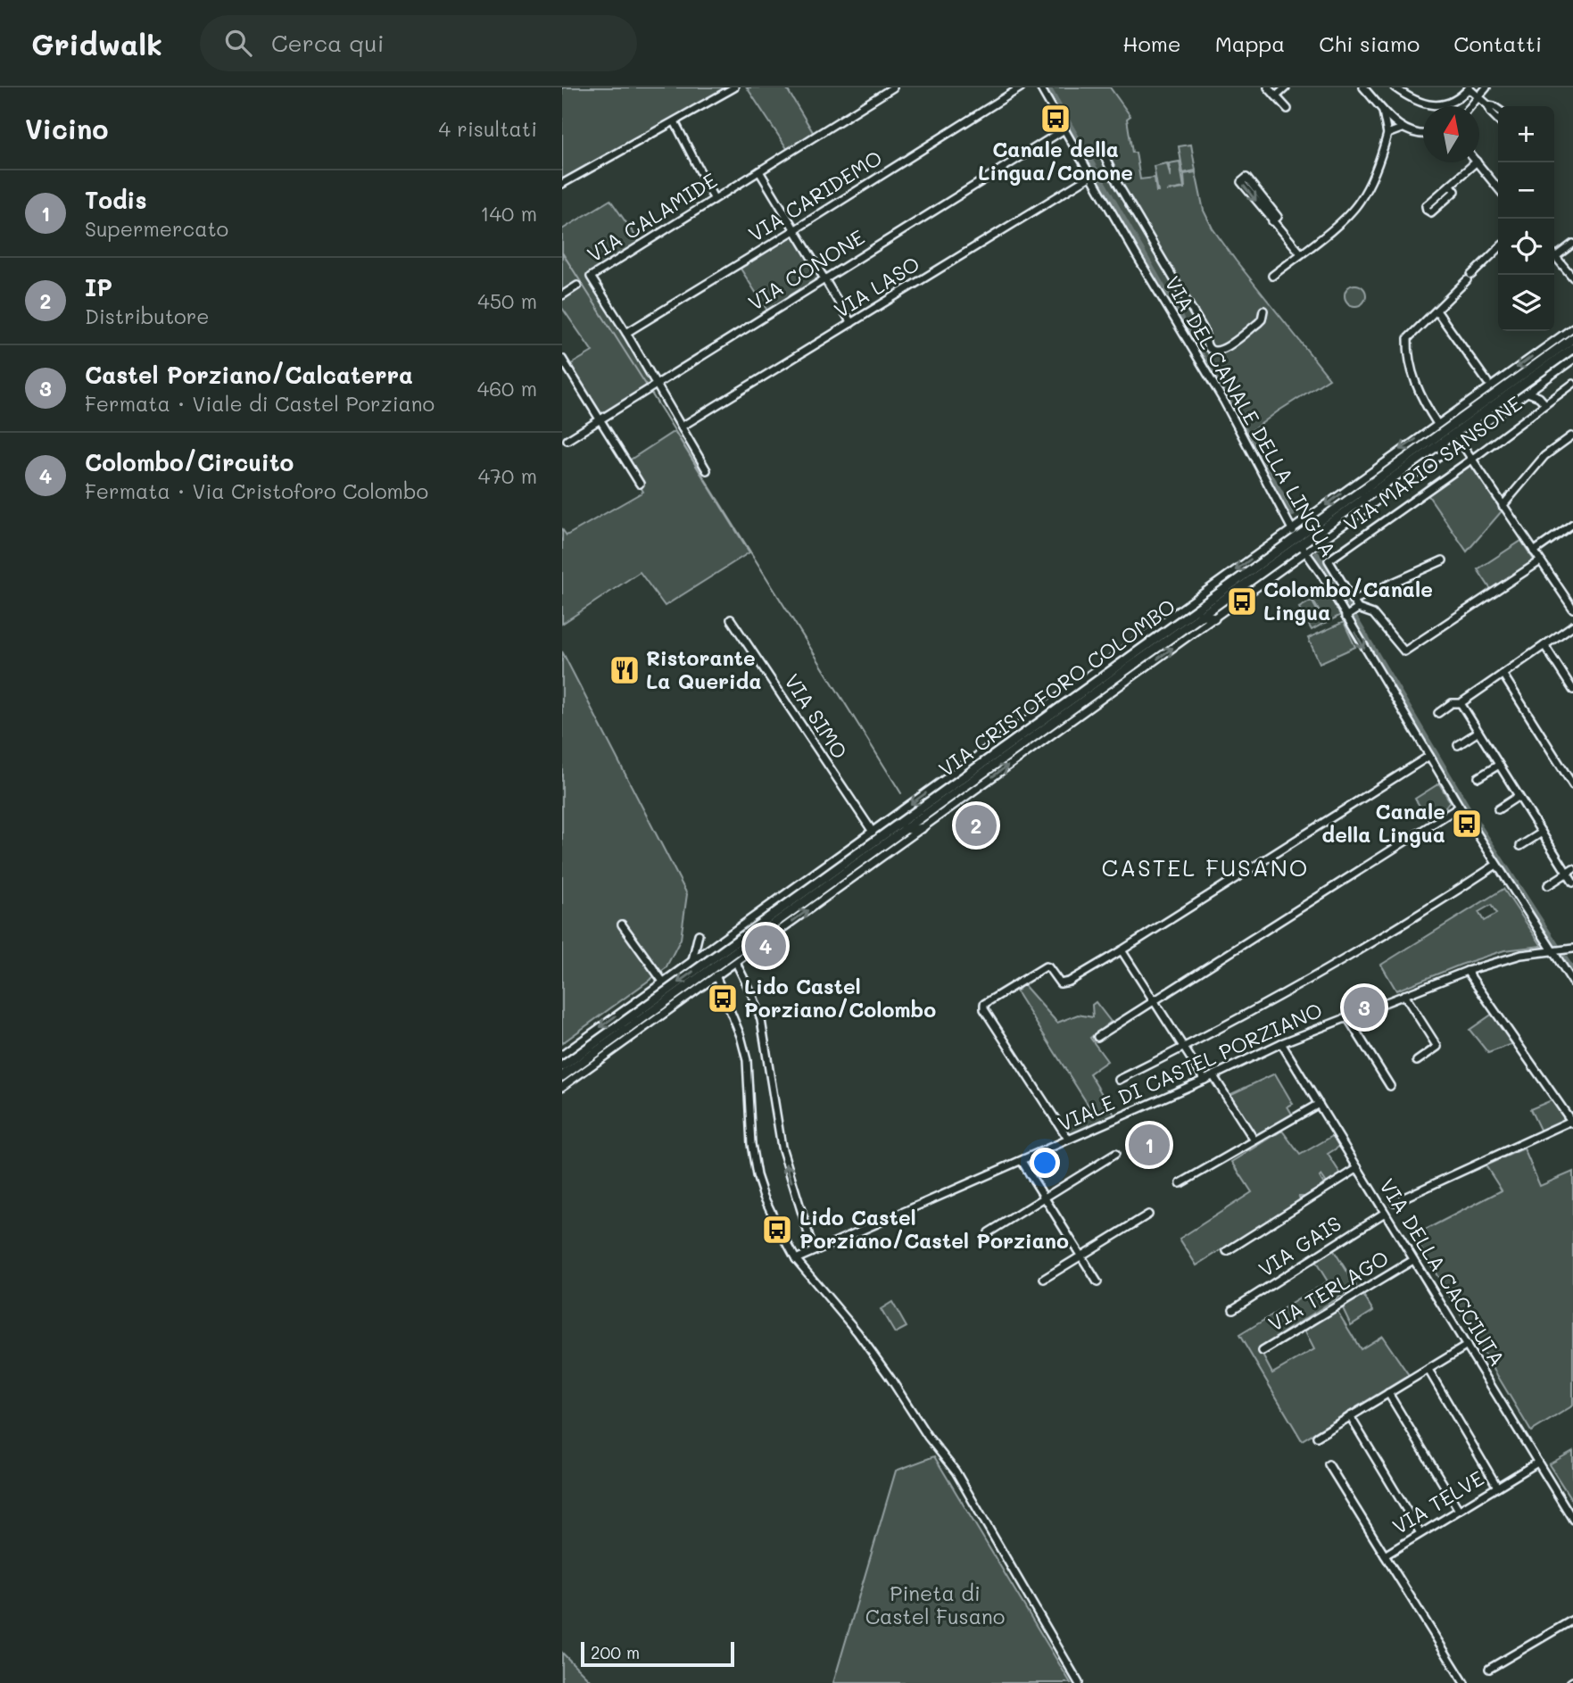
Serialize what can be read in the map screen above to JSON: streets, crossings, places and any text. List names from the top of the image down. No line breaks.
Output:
{"streets":{"main road":["VIA CRISTOFORO COLOMBO"],"street":["VIA CARIDEMO","VIA CALAMIDE","VIA CONONE","VIA LASO","VIA DEL CANALE DELLA LINGUA","VIA MARIO SANSONE","VIA SIMO","VIALE DI CASTEL PORZIANO","VIA GAIS","VIA DELLA CACCIUTA","VIA TERLAGO","VIA TELVE"]},"crossings":[["VIA CARIDEMO","VIA CALAMIDE"],["VIA CALAMIDE","VIA CONONE"],["VIA CALAMIDE","VIA LASO"],["VIA CONONE","VIA DEL CANALE DELLA LINGUA"],["VIA LASO","VIA DEL CANALE DELLA LINGUA"],["VIA DEL CANALE DELLA LINGUA","VIA CRISTOFORO COLOMBO"],["VIA DEL CANALE DELLA LINGUA","VIALE DI CASTEL PORZIANO"],["VIA CRISTOFORO COLOMBO","VIA SIMO"],["VIALE DI CASTEL PORZIANO","VIA DELLA CACCIUTA"],["VIA GAIS","VIA DELLA CACCIUTA"],["VIA DELLA CACCIUTA","VIA TERLAGO"],["VIA DELLA CACCIUTA","VIA TELVE"]],"districts":["CASTEL FUSANO"],"parks":["Pineta di Castel Fusano"],"places":{"bus stop":["Canale della Lingua/Conone","Colombo/Canale Lingua","Canale della Lingua","Lido Castel Porziano/Colombo","Lido Castel Porziano/Castel Porziano"],"restaurant":["Ristorante La Querida"]},"scale_bar":"200 m","north":"top","page":{"header":"Gridwalk","search":"Cerca qui","nav":["Home","Mappa","Chi siamo","Contatti"],"heading":["Vicino","4 risultati"],"map_buttons":["+","−"],"list":[{"mark":"1","name":"Todis","note":"Supermercato","value":"140 m"},{"mark":"2","name":"IP","note":"Distributore","value":"450 m"},{"mark":"3","name":"Castel Porziano/Calcaterra","note":"Fermata · Viale di Castel Porziano","value":"460 m"},{"mark":"4","name":"Colombo/Circuito","note":"Fermata · Via Cristoforo Colombo","value":"470 m"}],"pins":["2","4","3","1"],"scale":"200 m"}}
